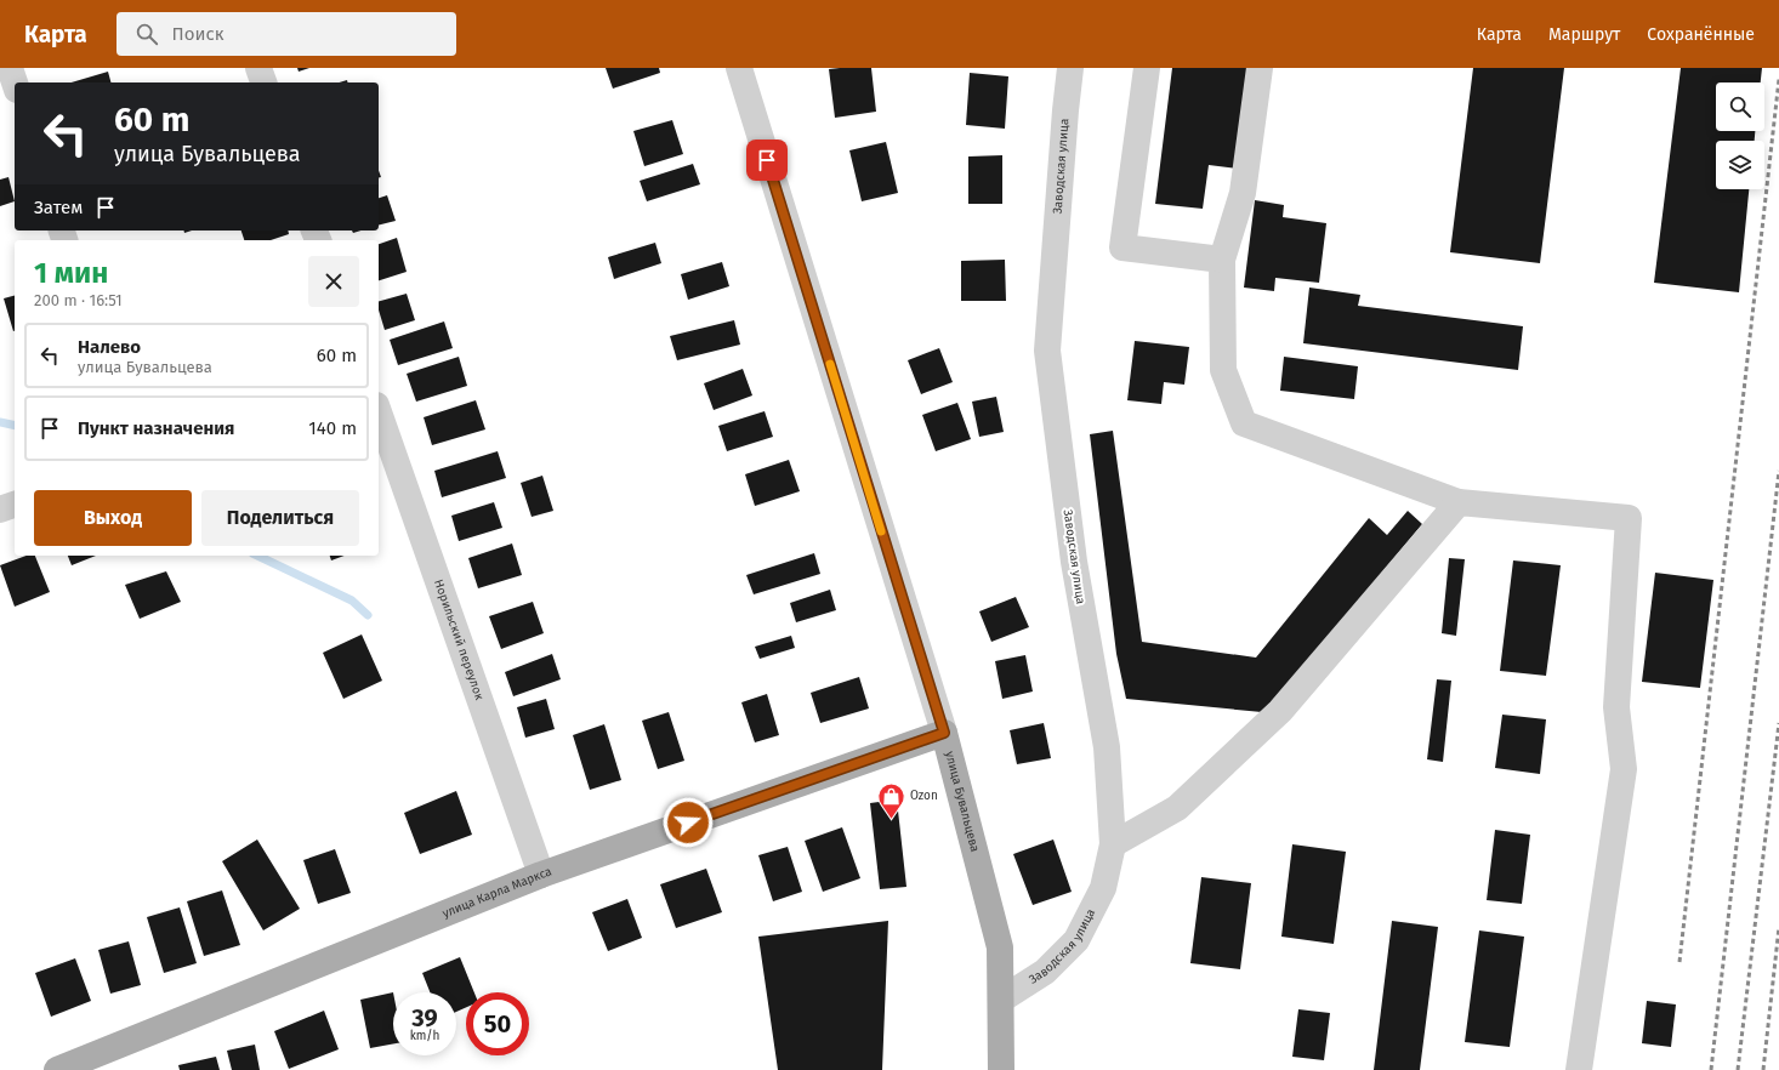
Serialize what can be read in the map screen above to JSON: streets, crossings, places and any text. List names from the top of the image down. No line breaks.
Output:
{"streets":{"main road":["улица Бувальцева","улица Карла Маркса"],"street":["Заводская улица","Норильский переулок"]},"crossings":[["Заводская улица","улица Бувальцева"],["Норильский переулок","улица Карла Маркса"],["улица Бувальцева","улица Карла Маркса"]],"places":{"shop":["Ozon"]},"page":{"header":"Карта","search":"Поиск","nav":["Карта","Маршрут","Сохранённые"],"turn":["60 m","улица Бувальцева"],"then":"Затем","heading":["1 мин","200 m · 16:51"],"list":[{"name":"Налево","note":"улица Бувальцева","value":"60 m"},{"name":"Пункт назначения","value":"140 m"}],"buttons":["Выход","Поделиться"],"speed":"39 km/h","limit":"50"}}
